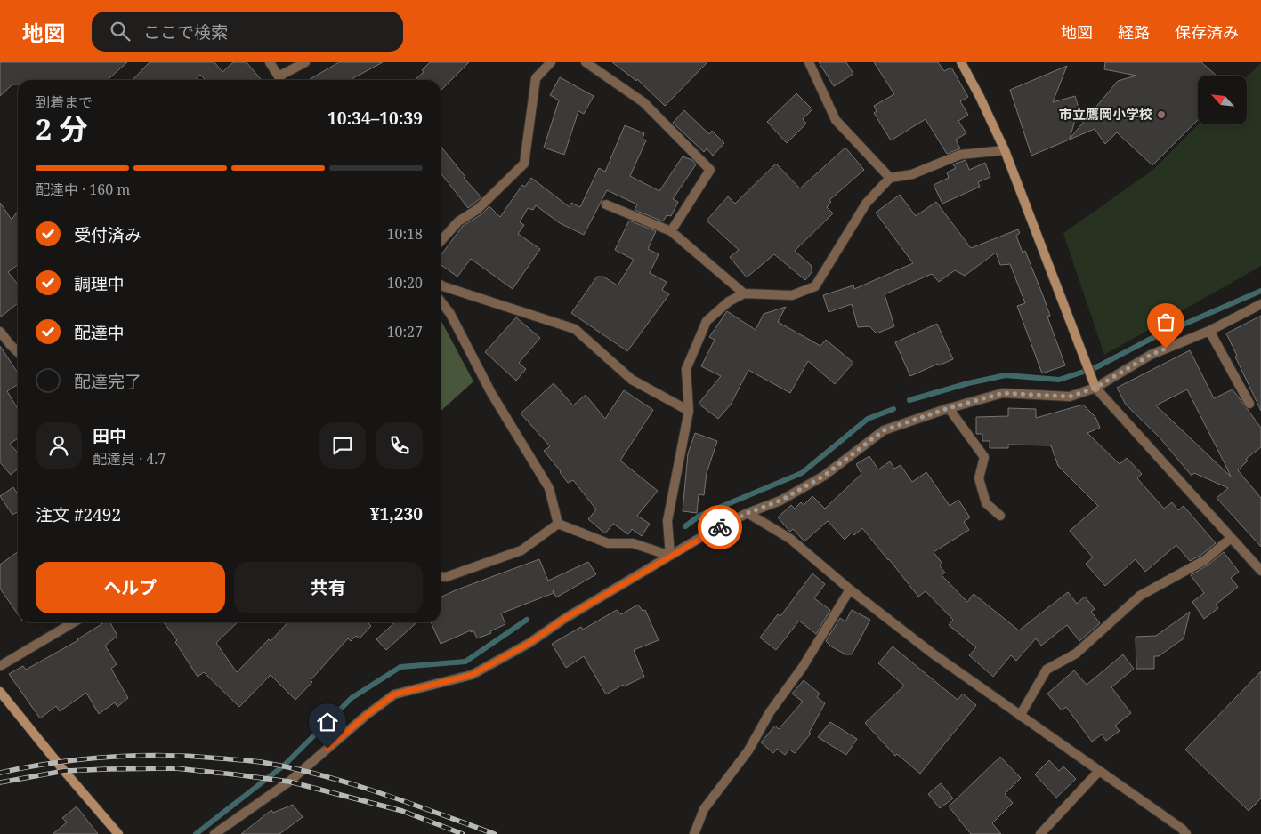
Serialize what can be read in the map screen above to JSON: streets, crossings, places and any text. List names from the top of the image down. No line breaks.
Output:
{"places":["市立鷹岡小学校"],"north":"top left","page":{"header":"地図","search":"ここで検索","nav":["地図","経路","保存済み"],"heading":["2 分","到着まで","10:34–10:39"],"panel":["田中","配達員 · 4.7","注文 #2492","¥1,230"],"bar":"配達中 · 160 m","list":[["受付済み","10:18"],["調理中","10:20"],["配達中","10:27"],"配達完了"],"buttons":["ヘルプ","共有"]}}
